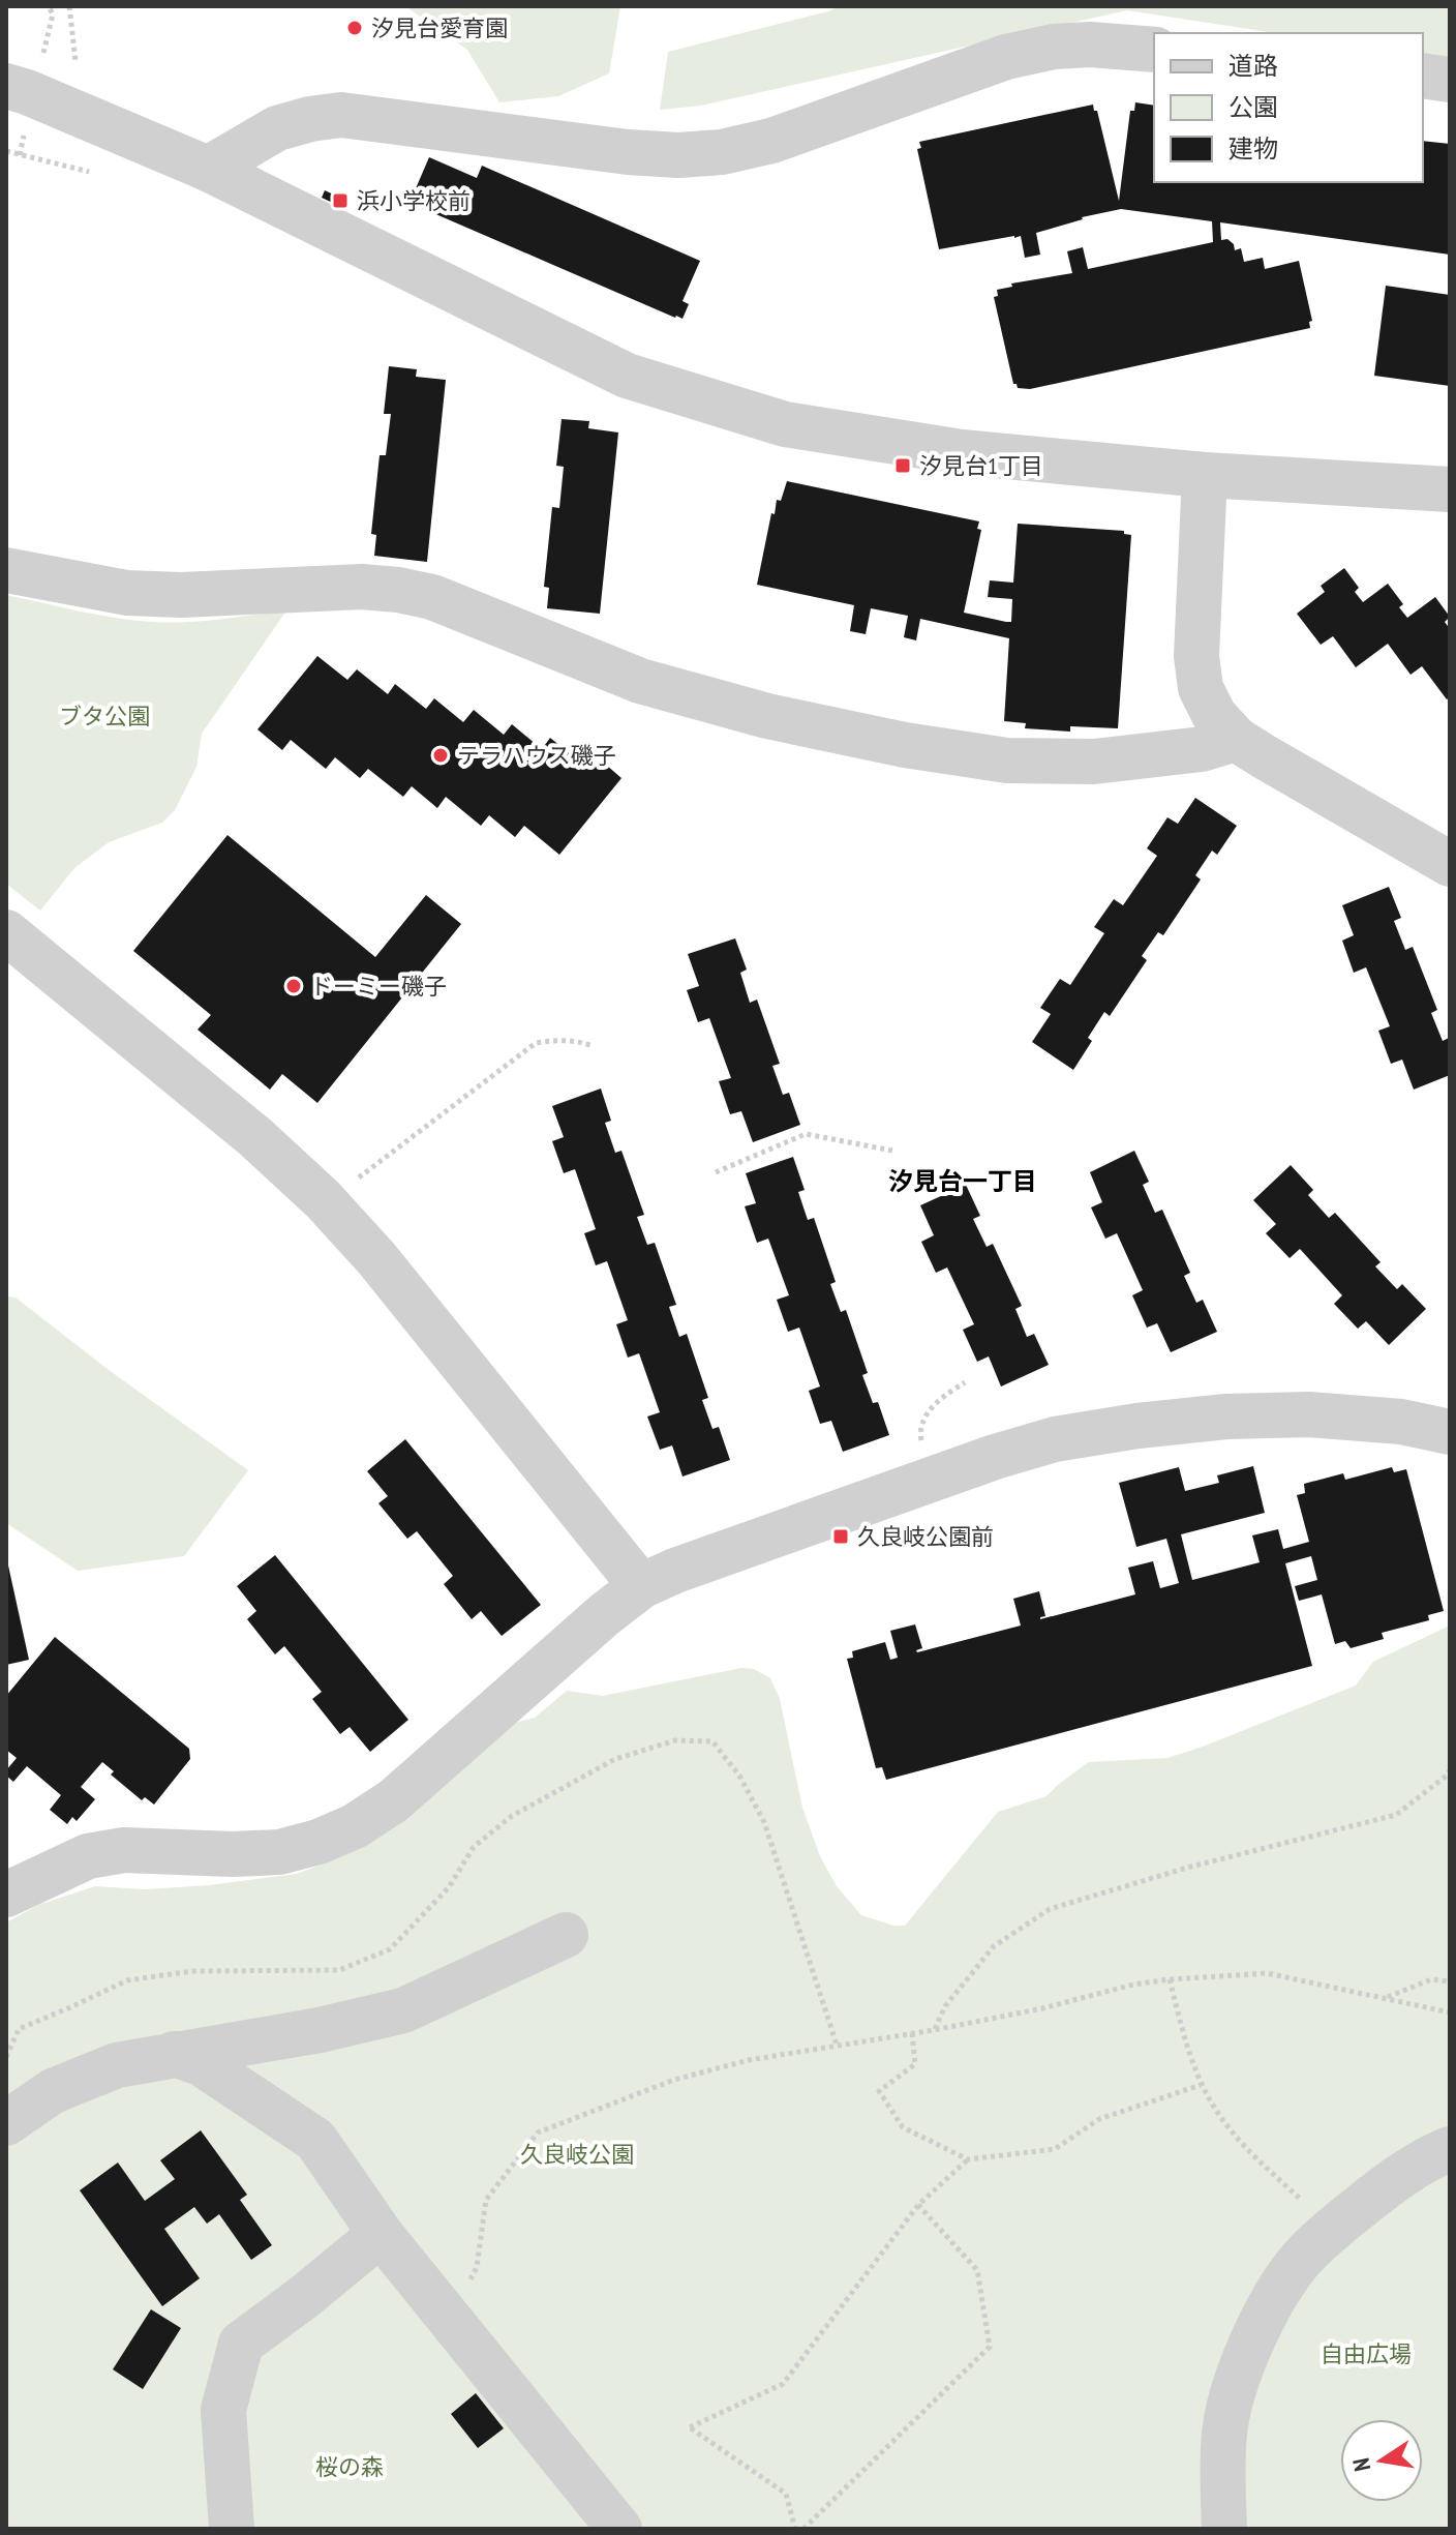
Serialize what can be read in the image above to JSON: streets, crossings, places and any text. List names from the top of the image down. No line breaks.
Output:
{"districts":["汐見台一丁目"],"parks":["ブタ公園","久良岐公園","自由広場","桜の森"],"places":{"other":["汐見台愛育園","テラハウス磯子","ドーミー磯子"],"transit":["浜小学校前","汐見台1丁目","久良岐公園前"]},"legend":["道路","公園","建物"],"north":"left"}
